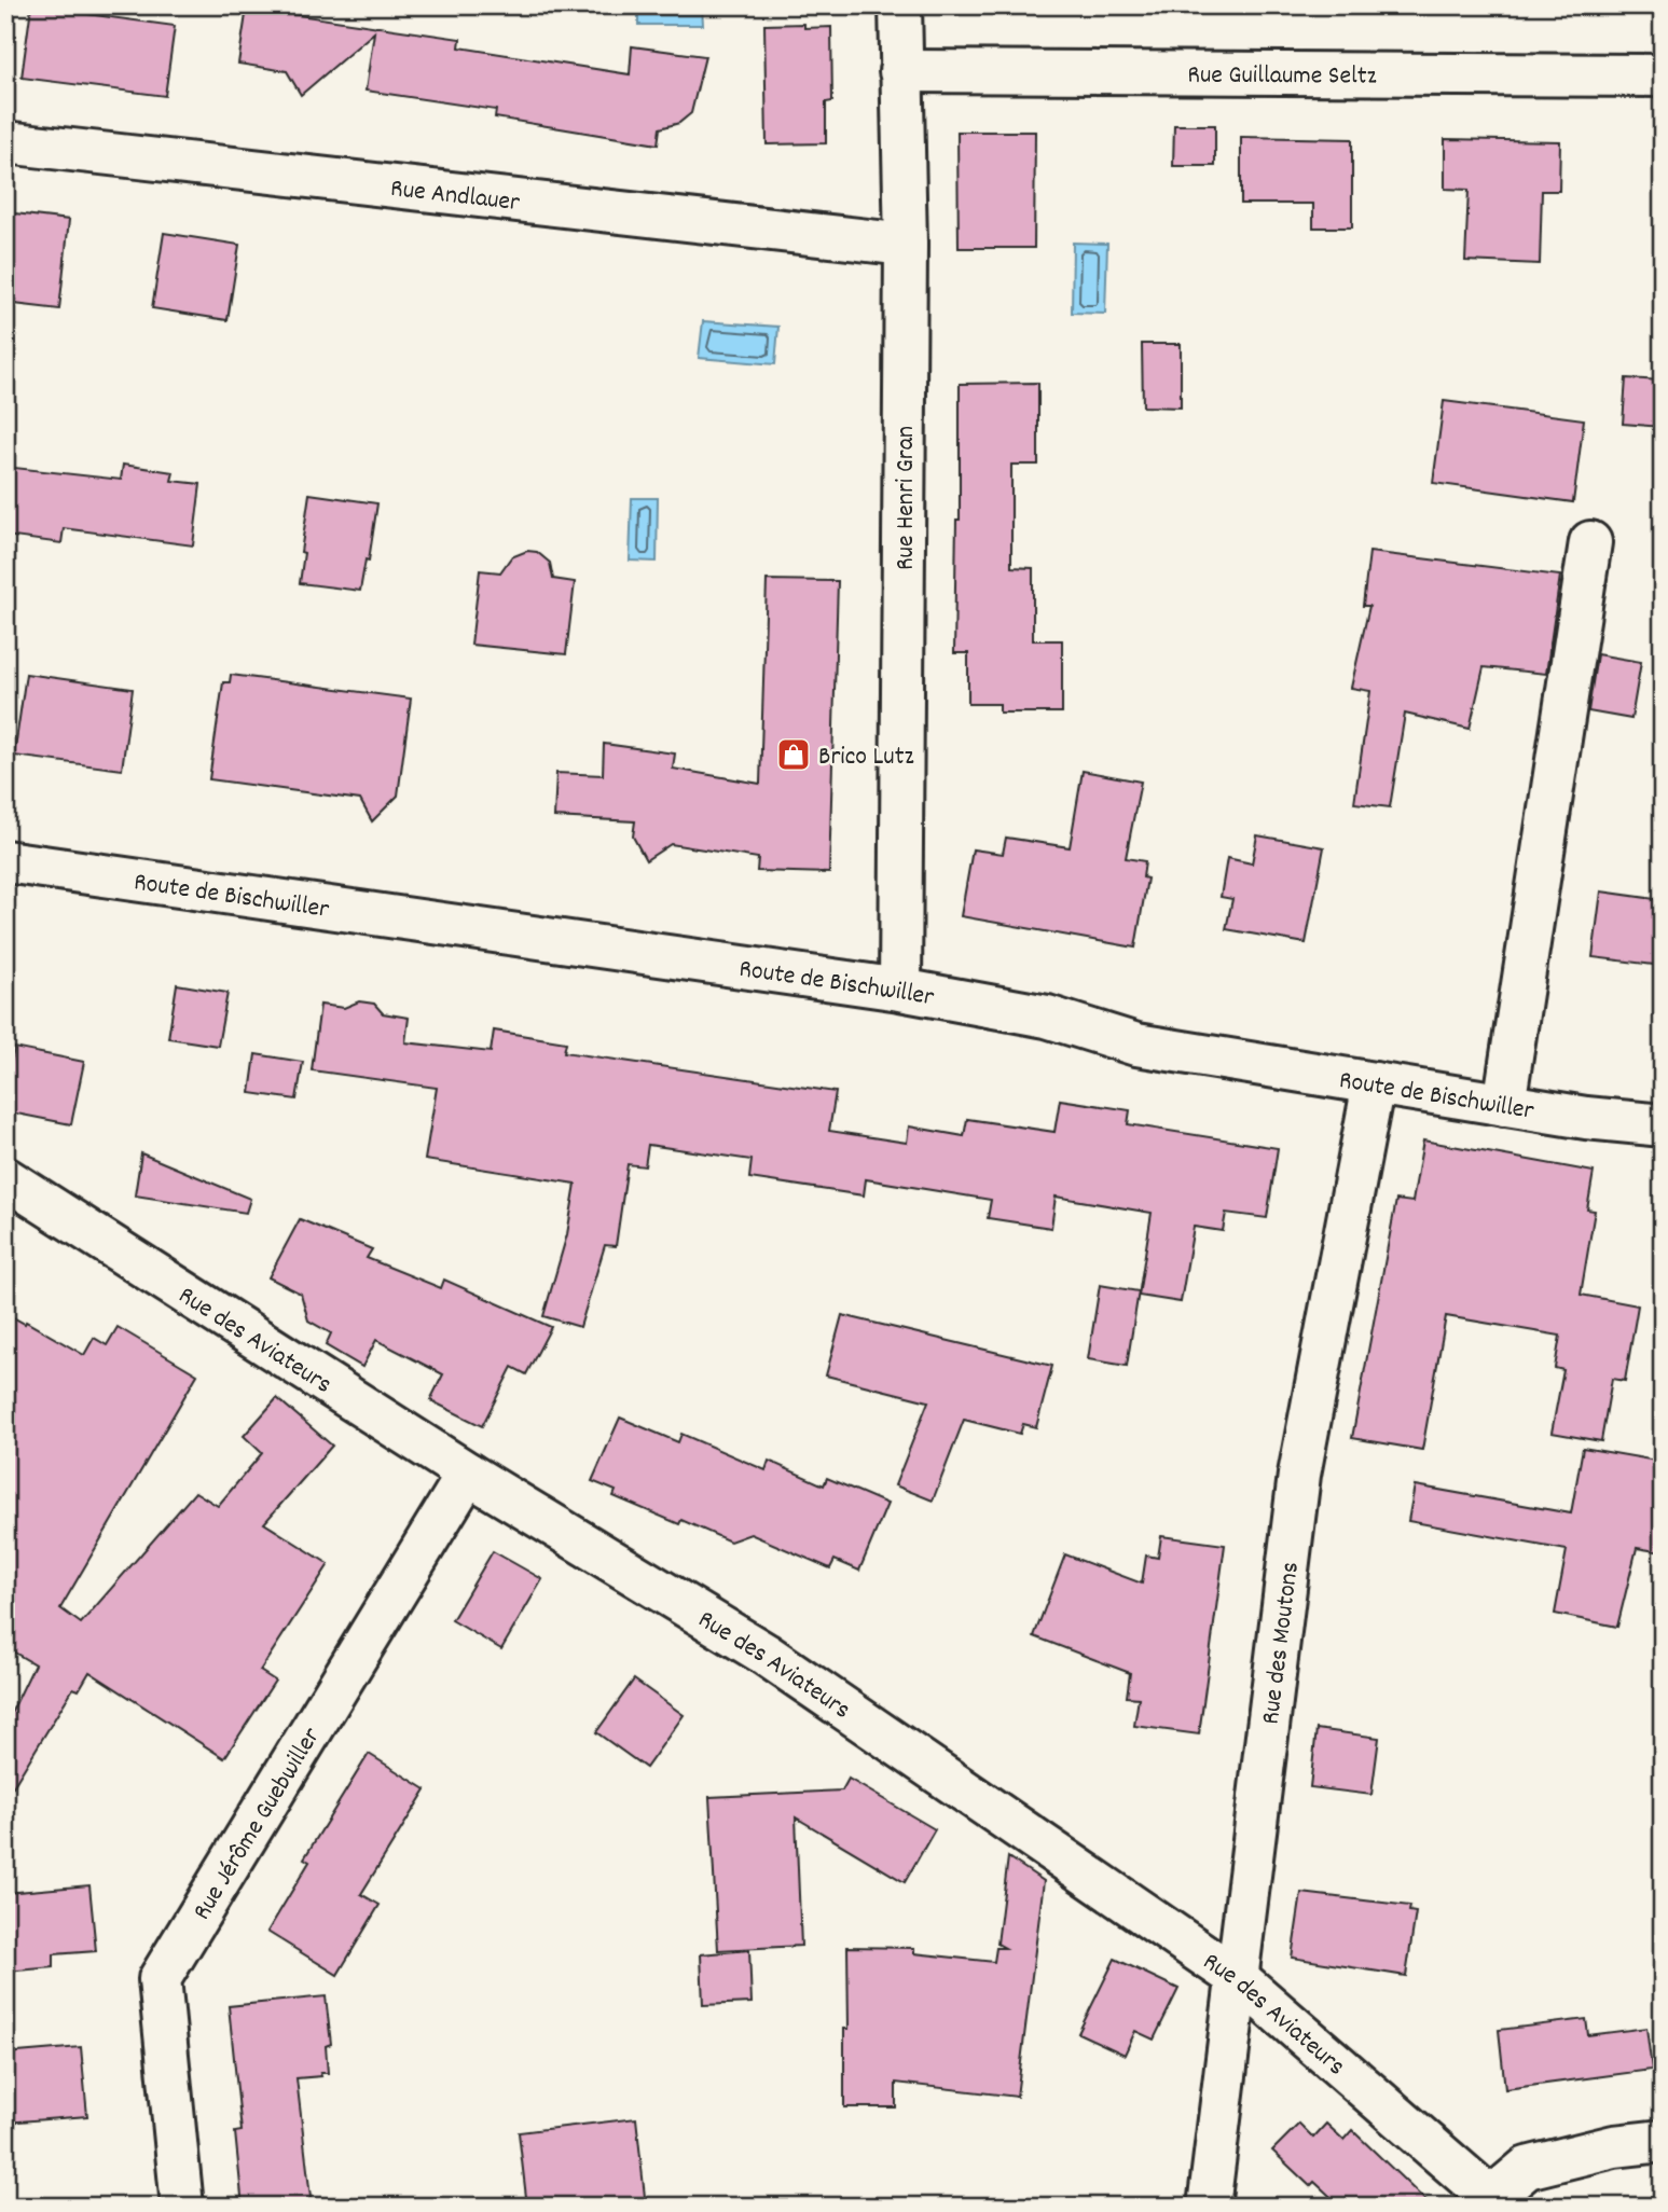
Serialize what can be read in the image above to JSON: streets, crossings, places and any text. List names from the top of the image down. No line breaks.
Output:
{"streets":{"street":["Rue Guillaume Seltz","Rue Andlauer","Rue Henri Gran","Route de Bischwiller","Rue des Aviateurs","Rue des Moutons","Rue Jérôme Guebwiller"]},"crossings":[["Rue Guillaume Seltz","Rue Henri Gran"],["Rue Andlauer","Rue Henri Gran"],["Rue Henri Gran","Route de Bischwiller"],["Route de Bischwiller","Rue des Moutons"],["Rue des Aviateurs","Rue des Moutons"],["Rue des Aviateurs","Rue Jérôme Guebwiller"]],"places":{"shop":["Brico Lutz"]}}
